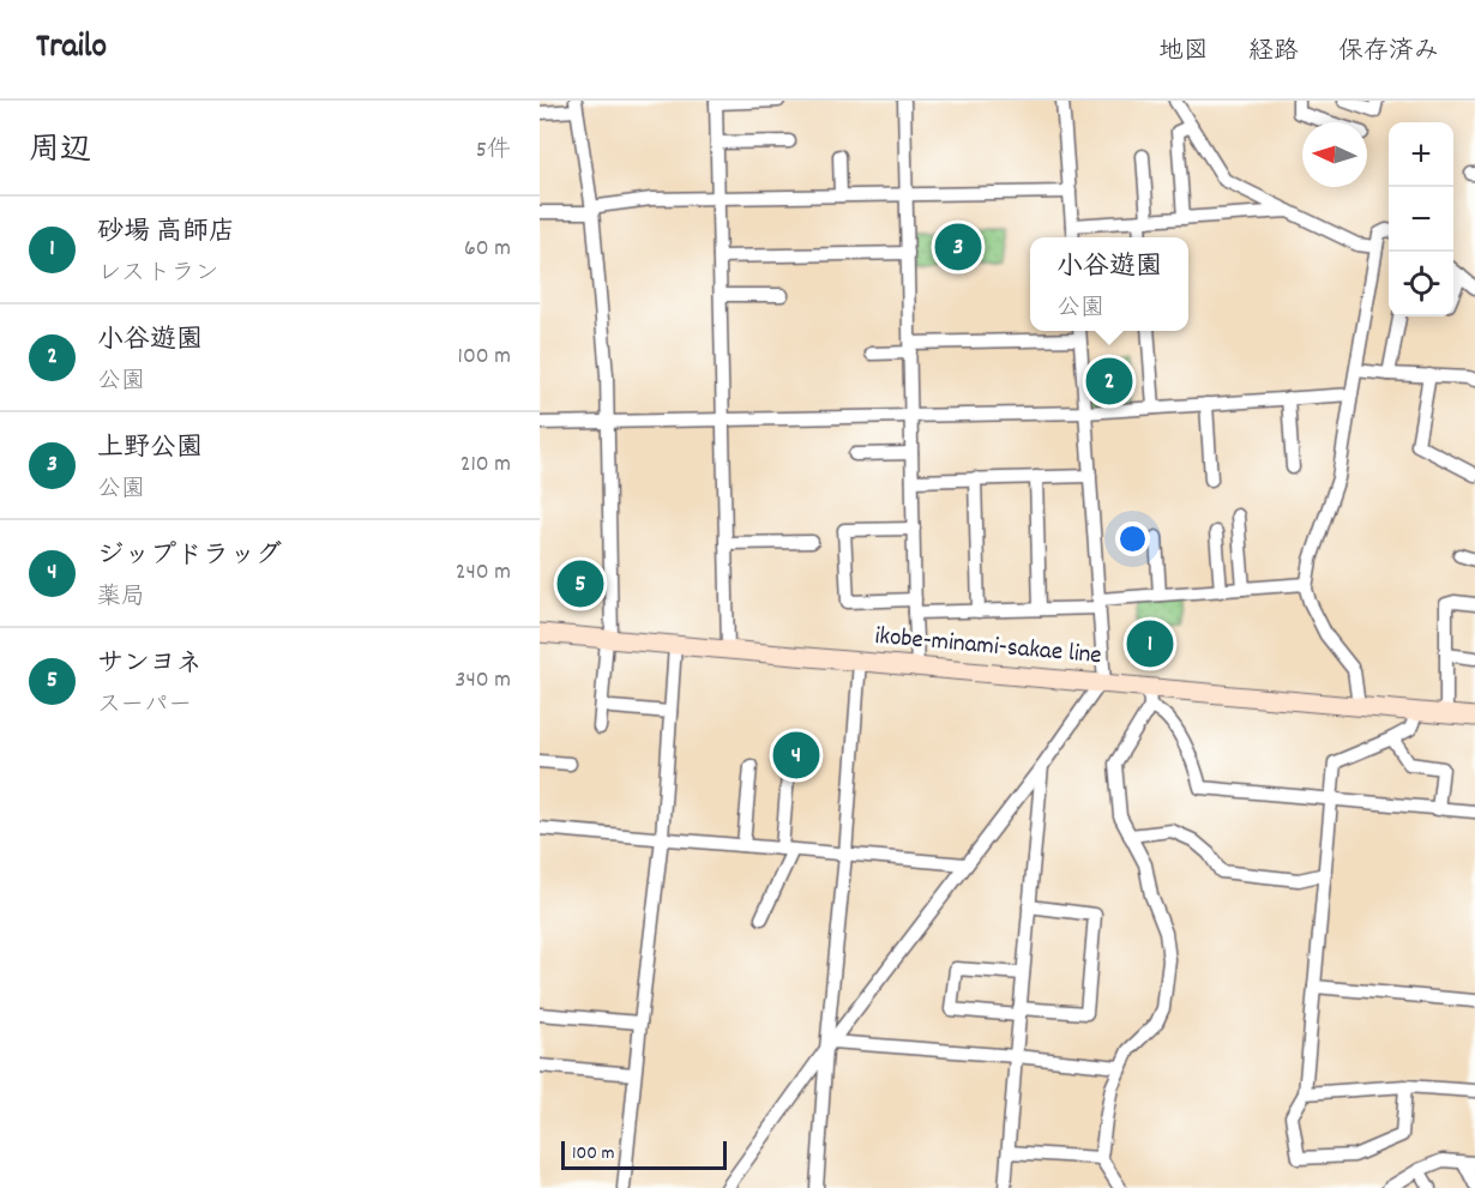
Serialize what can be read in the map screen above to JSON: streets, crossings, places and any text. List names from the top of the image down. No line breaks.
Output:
{"streets":{"main road":["ikobe-minami-sakae line"]},"scale_bar":"100 m","north":"left","page":{"header":"Trailo","nav":["地図","経路","保存済み"],"heading":["周辺","5件"],"map_buttons":["+","−"],"list":[{"mark":"1","name":"砂場 高師店","note":"レストラン","value":"60 m"},{"mark":"2","name":"小谷遊園","note":"公園","value":"100 m"},{"mark":"3","name":"上野公園","note":"公園","value":"210 m"},{"mark":"4","name":"ジップドラッグ","note":"薬局","value":"240 m"},{"mark":"5","name":"サンヨネ","note":"スーパー","value":"340 m"}],"pins":["3","2","5","1","4"],"popup":["小谷遊園","公園"],"scale":"100 m"}}
